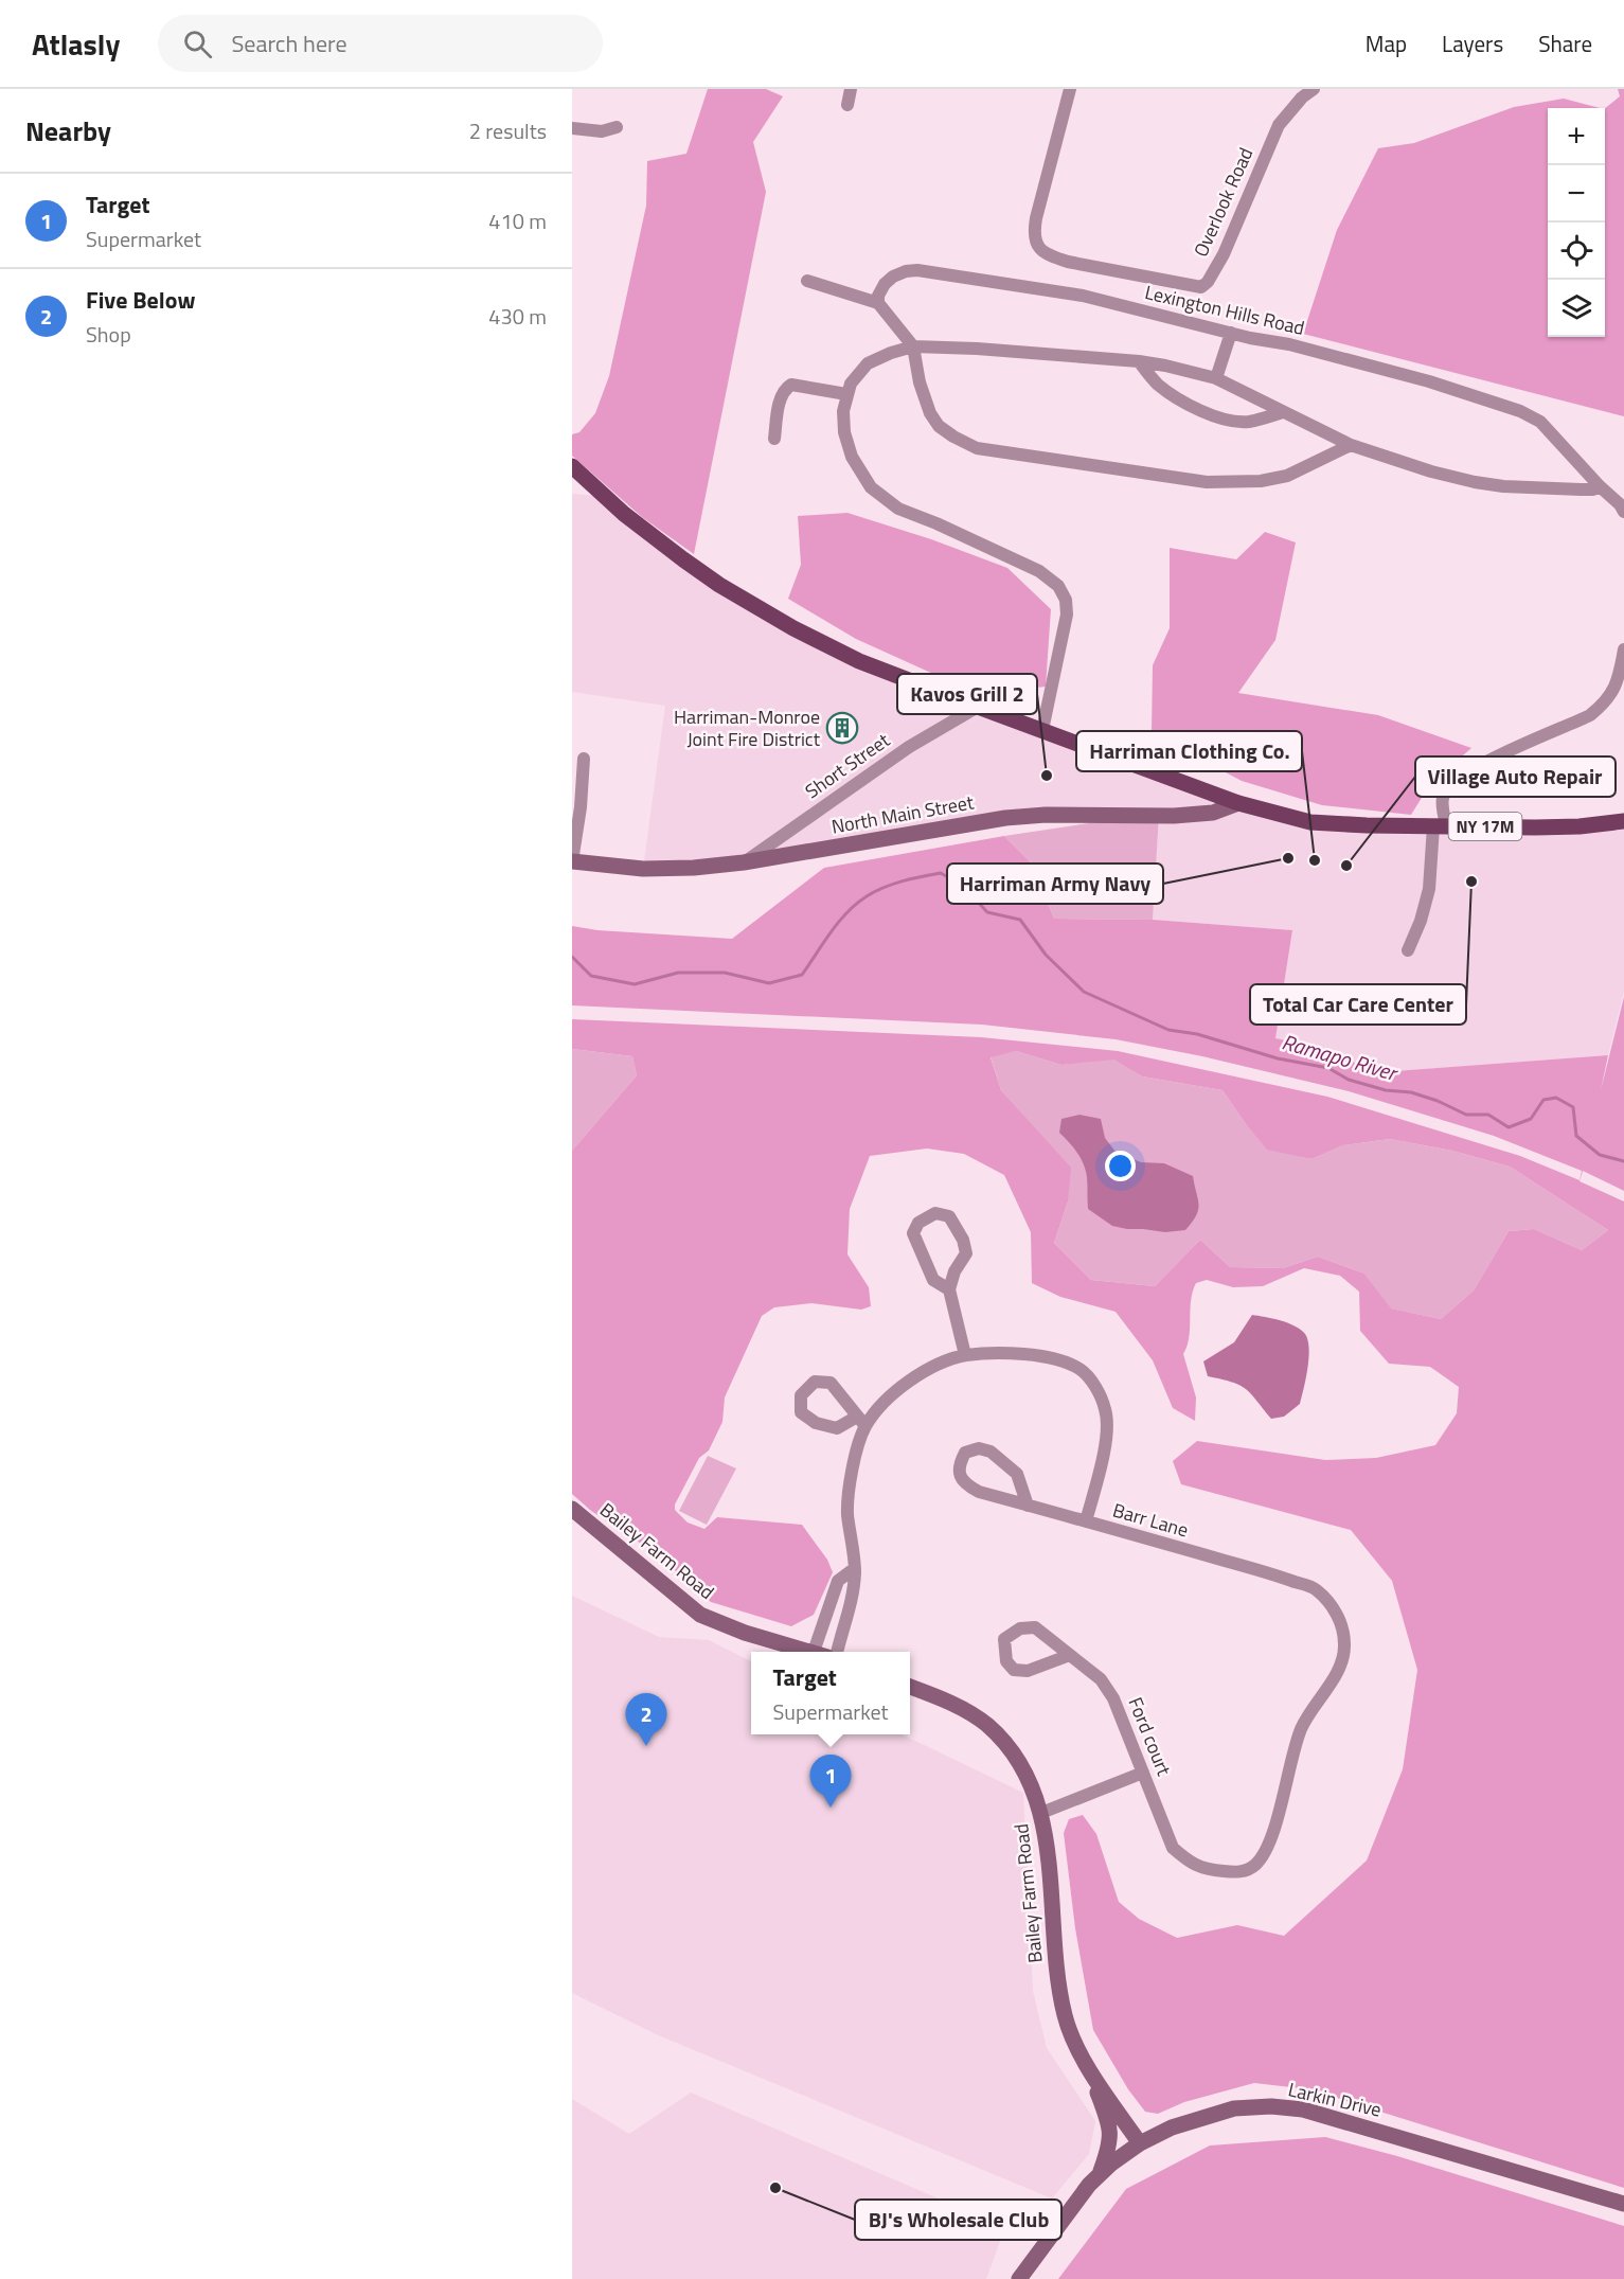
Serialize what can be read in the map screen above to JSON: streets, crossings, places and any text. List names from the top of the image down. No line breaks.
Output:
{"streets":{"main road":["NY 17M"],"street":["Overlook Road","Lexington Hills Road","Short Street","North Main Street","Barr Lane","Bailey Farm Road","Ford court","Larkin Drive"]},"crossings":[["Short Street","North Main Street"],["Short Street","NY 17M"],["North Main Street","NY 17M"],["Barr Lane","Ford court"],["Bailey Farm Road","Larkin Drive"]],"water":["Ramapo River"],"places":{"building":["Harriman-Monroe Joint Fire District"],"other":["Kavos Grill 2","Harriman Army Navy","Harriman Clothing Co.","Village Auto Repair","Total Car Care Center","BJ's Wholesale Club"]},"page":{"header":"Atlasly","search":"Search here","nav":["Map","Layers","Share"],"heading":["Nearby","2 results"],"map_buttons":["+","−"],"list":[{"mark":"1","name":"Target","note":"Supermarket","value":"410 m"},{"mark":"2","name":"Five Below","note":"Shop","value":"430 m"}],"popup":["Target","Supermarket"],"pins":["2","1"]}}
